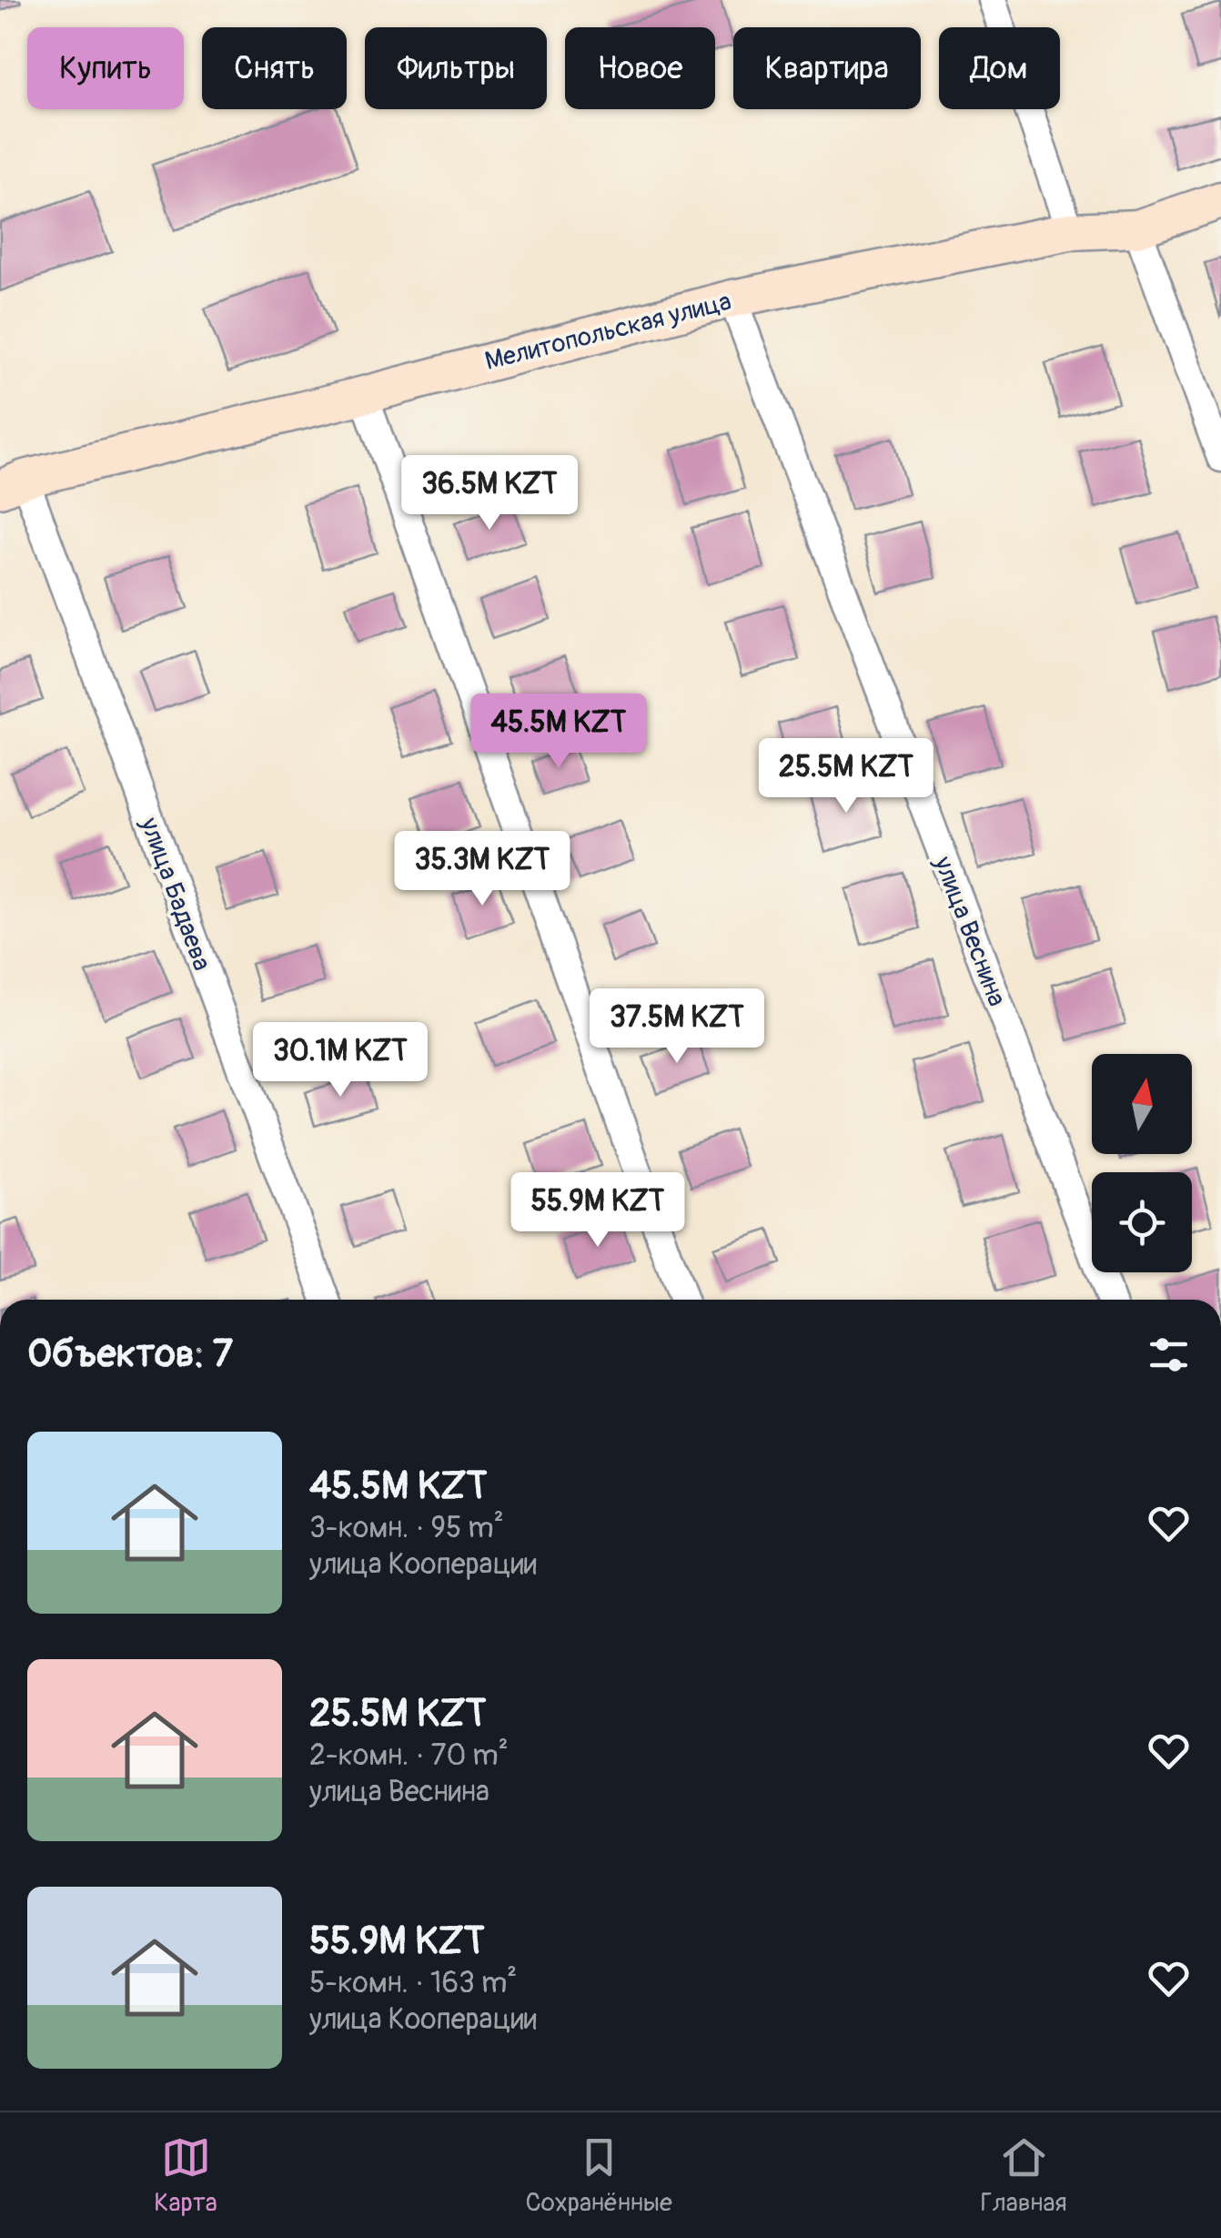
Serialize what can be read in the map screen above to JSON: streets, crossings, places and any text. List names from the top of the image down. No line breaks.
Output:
{"streets":{"street":["Мелитопольская улица","улица Бадаева","улица Веснина"]},"crossings":[["Мелитопольская улица","улица Бадаева"],["Мелитопольская улица","улица Веснина"]],"north":"top","page":{"chip":["Купить","Снять","Фильтры","Новое","Квартира","Дом"],"price":["36.5M KZT","45.5M KZT","25.5M KZT","35.3M KZT","37.5M KZT","30.1M KZT","55.9M KZT"],"heading":"Объектов: 7","list":[{"name":"45.5M KZT","note":"3-комн. · 95 m² · улица Кооперации"},{"name":"25.5M KZT","note":"2-комн. · 70 m² · улица Веснина"},{"name":"55.9M KZT","note":"5-комн. · 163 m² · улица Кооперации"}],"tabs":["Карта","Сохранённые","Главная"]}}
